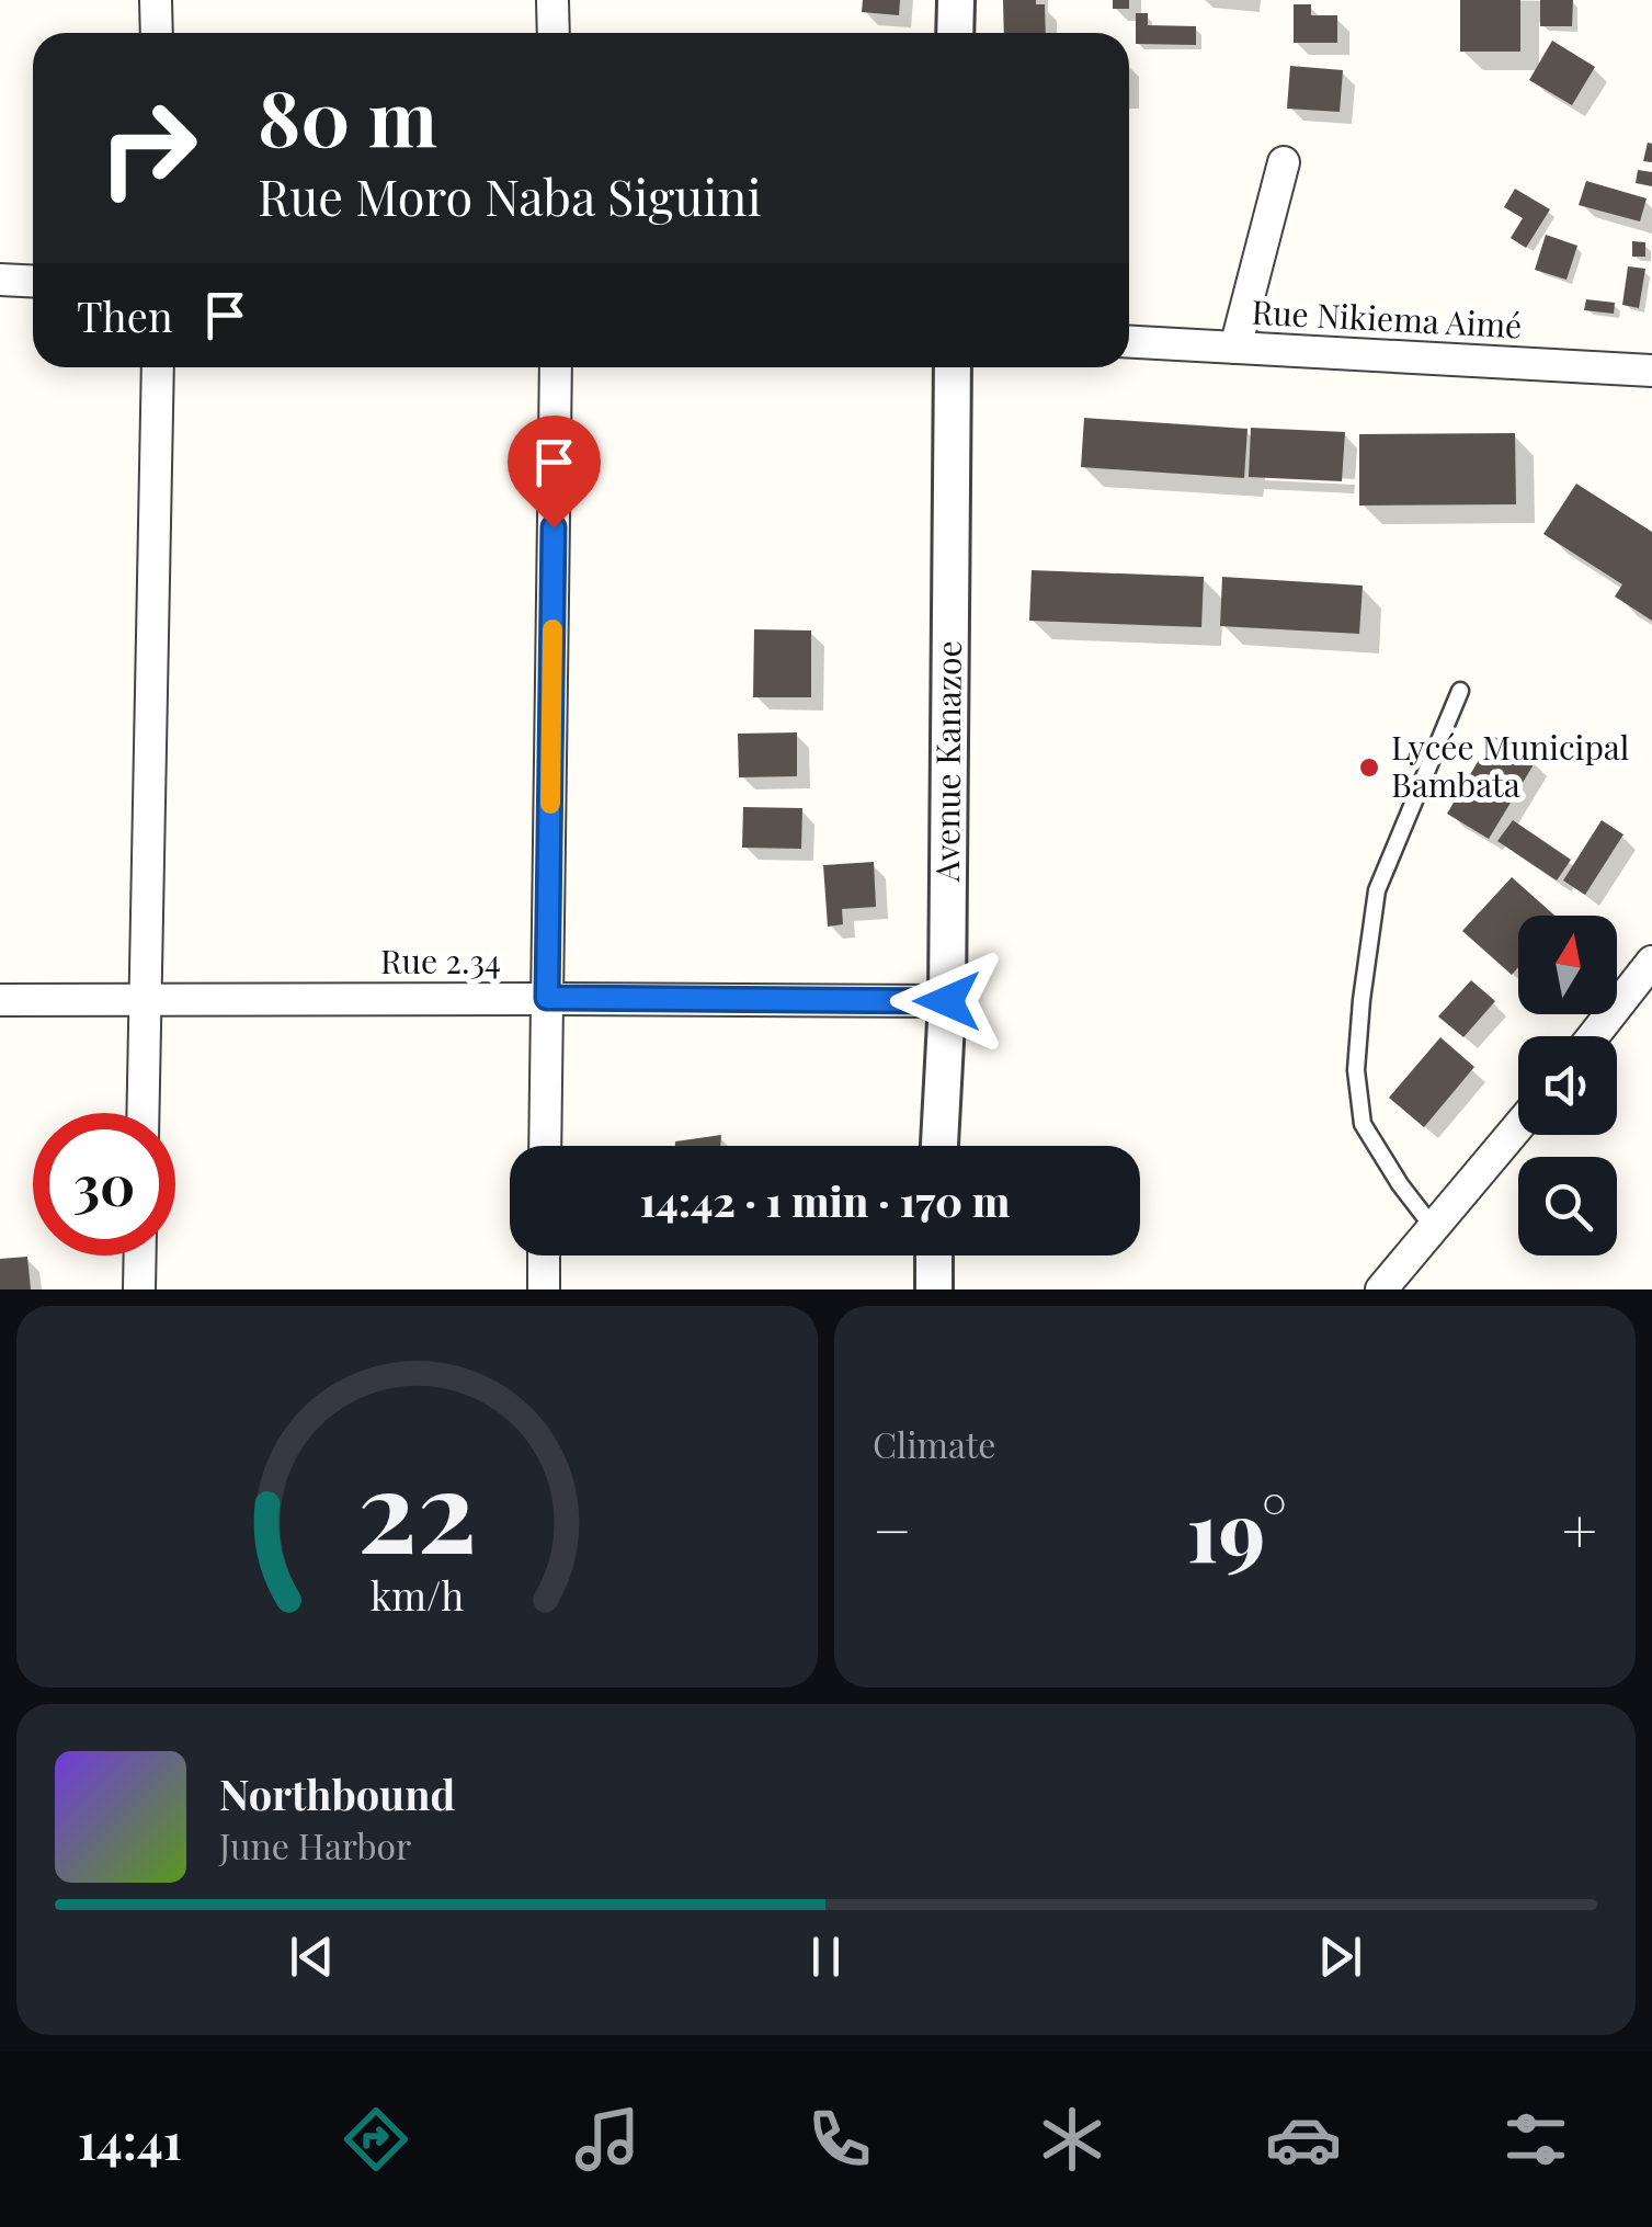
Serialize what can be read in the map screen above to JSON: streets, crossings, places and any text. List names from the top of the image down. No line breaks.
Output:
{"streets":{"street":["Rue Nikiema Aimé","Avenue Kanazoe","Rue 2.34"]},"crossings":[["Avenue Kanazoe","Rue 2.34"]],"places":["Lycée Municipal Bambata"],"north":"top","page":{"turn":["80 m","Rue Moro Naba Siguini"],"then":"Then","limit":"30","trip":"14:42 · 1 min · 170 m","tile":"Climate","heat":["−","19°","+"],"song":["Northbound","June Harbor"],"tabs":"14:41","gauge":["22","km/h"]}}
